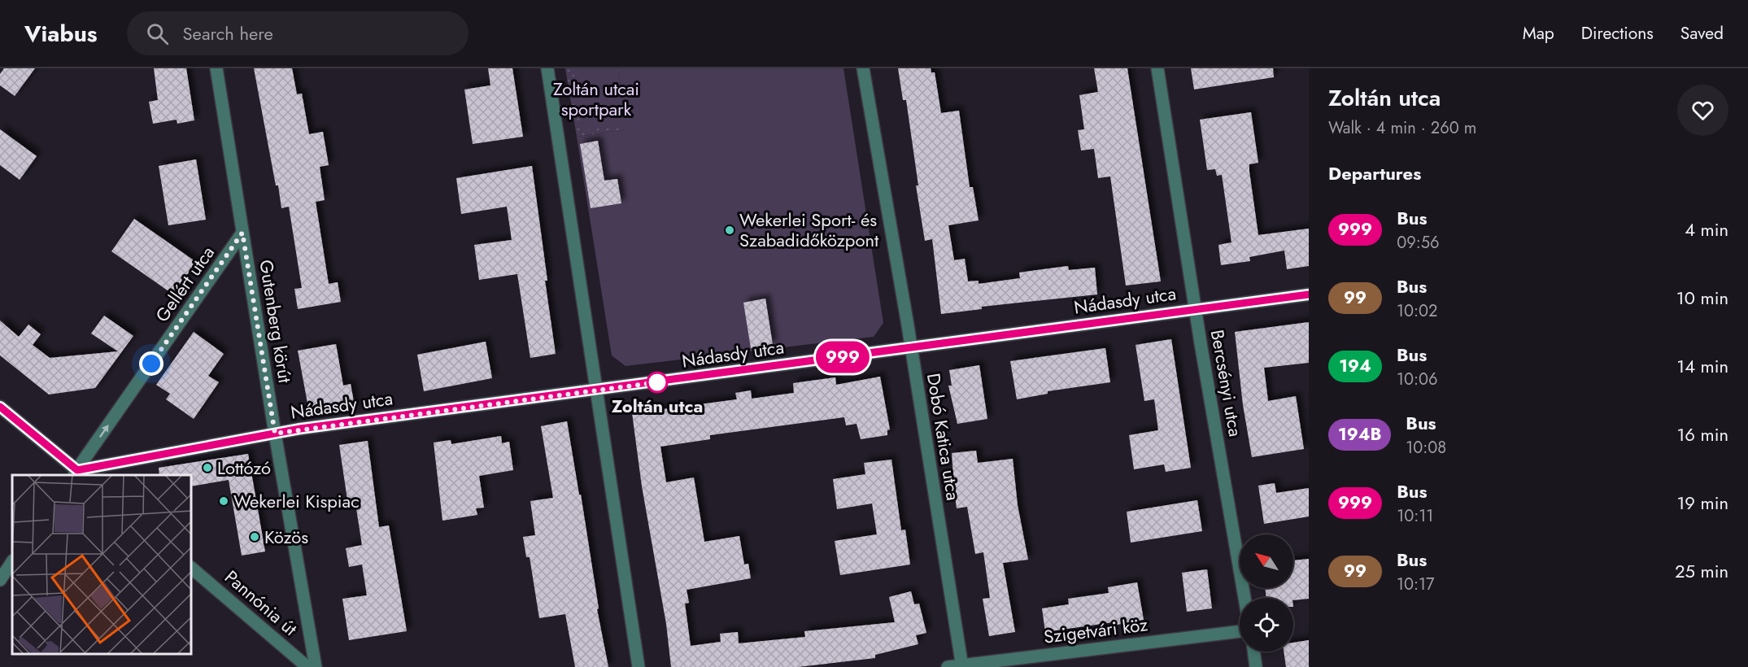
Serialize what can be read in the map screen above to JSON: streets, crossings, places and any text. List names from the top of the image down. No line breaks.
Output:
{"streets":{"street":["Gellért utca","Nádasdy utca","Gutenberg körút","Bercsényi utca","Dobó Katica utca","Pannónia út","Szigetvári köz"]},"crossings":[["Gellért utca","Nádasdy utca"],["Gellért utca","Gutenberg körút"],["Nádasdy utca","Gutenberg körút"],["Nádasdy utca","Bercsényi utca"],["Nádasdy utca","Dobó Katica utca"],["Dobó Katica utca","Szigetvári köz"]],"one_way":["Gellért utca"],"parks":["Zoltán utcai sportpark"],"places":["Wekerlei Sport- és Szabadidőközpont","Zoltán utca","Lottózó","Wekerlei Kispiac","Közös"],"lines":["bus line 999"],"north":"top left","page":{"header":"Viabus","search":"Search here","nav":["Map","Directions","Saved"],"on_map":"999","heading":[["Zoltán utca","Walk · 4 min · 260 m"],"Departures"],"list":[{"mark":"999","name":"Bus","note":"09:56","value":"4 min"},{"mark":"99","name":"Bus","note":"10:02","value":"10 min"},{"mark":"194","name":"Bus","note":"10:06","value":"14 min"},{"mark":"194B","name":"Bus","note":"10:08","value":"16 min"},{"mark":"999","name":"Bus","note":"10:11","value":"19 min"},{"mark":"99","name":"Bus","note":"10:17","value":"25 min"}]}}
